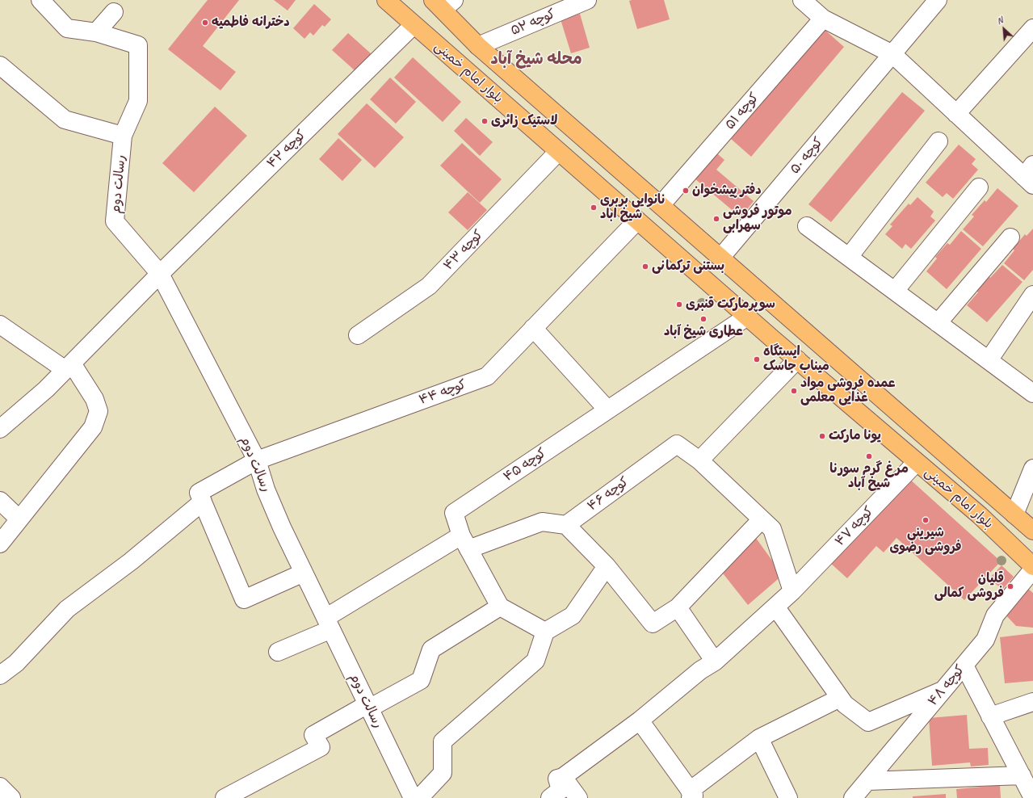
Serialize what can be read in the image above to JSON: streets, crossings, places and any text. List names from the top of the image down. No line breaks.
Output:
{"streets":{"main road":["بلوار امام خمینی"],"street":["کوچه ۵۲","کوچه ۵۱","کوچه ۴۲","کوچه ۵۰","رسالت دوم","کوچه ۴۳","کوچه ۴۴","کوچه ۴۵","کوچه ۴۶","کوچه ۴۷","کوچه ۴۸"]},"crossings":[["کوچه ۵۲","بلوار امام خمینی"],["بلوار امام خمینی","کوچه ۵۱"],["بلوار امام خمینی","کوچه ۴۲"],["بلوار امام خمینی","کوچه ۵۰"],["بلوار امام خمینی","کوچه ۴۳"],["بلوار امام خمینی","کوچه ۴۴"],["بلوار امام خمینی","کوچه ۴۵"],["بلوار امام خمینی","کوچه ۴۷"],["کوچه ۴۲","رسالت دوم"],["رسالت دوم","کوچه ۴۴"]],"districts":["محله شیخ آباد"],"places":["دخترانه فاطمیه","لاستیک زائری","دفتر پیشخوان","نانوایی بربری شیخ اباد","موتور فروشی سهرابی","بستنی ترکمانی","سوپرمارکت قنبری","عطاری شیخ آباد","ایستگاه میناب جاسک","عمده فروشی مواد غذایی معلمی","یونا مارکت","مرغ گرم سورنا شیخ آباد","شیرینی فروشی رضوی","قلیان فروشی کمالی"],"north":"top left"}
